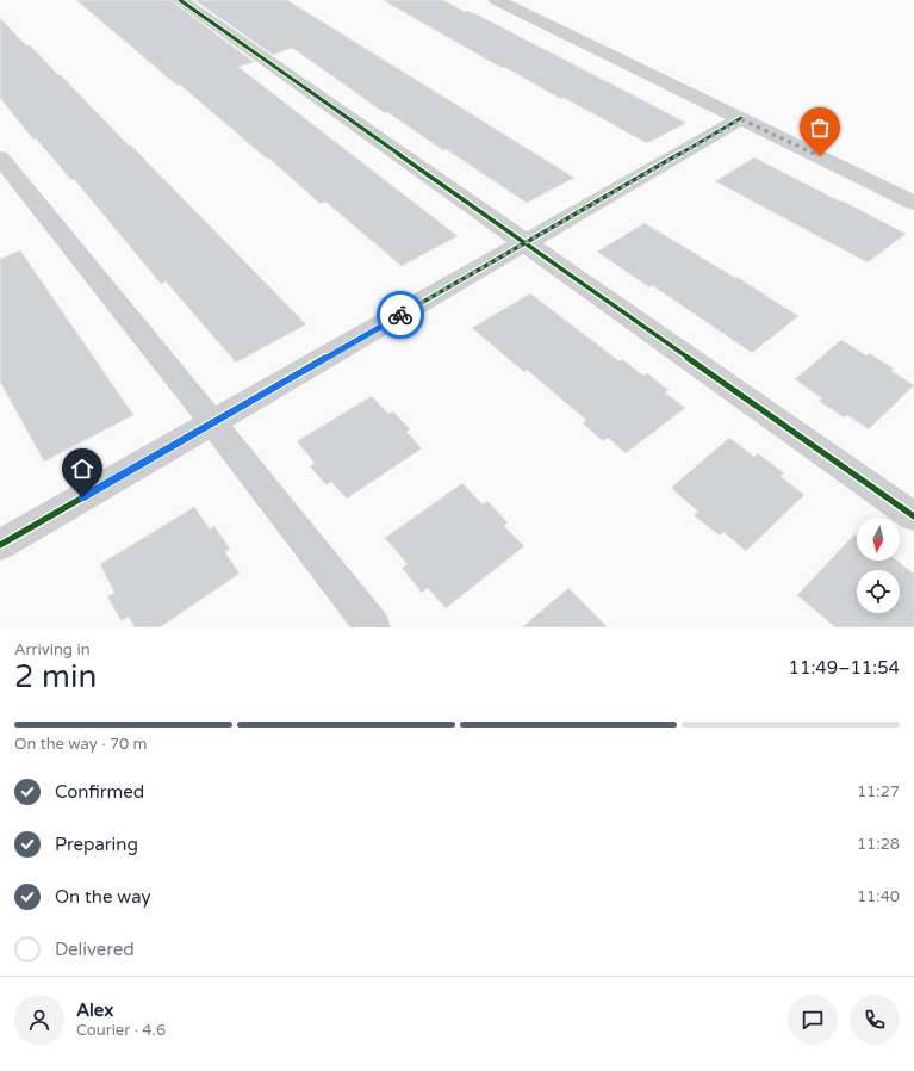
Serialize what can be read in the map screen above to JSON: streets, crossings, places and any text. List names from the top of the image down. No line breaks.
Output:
{"north":"bottom","page":{"heading":["2 min","Arriving in","11:49–11:54"],"panel":["Alex","Courier · 4.6"],"bar":"On the way · 70 m","list":[["Confirmed","11:27"],["Preparing","11:28"],["On the way","11:40"],"Delivered"]}}
